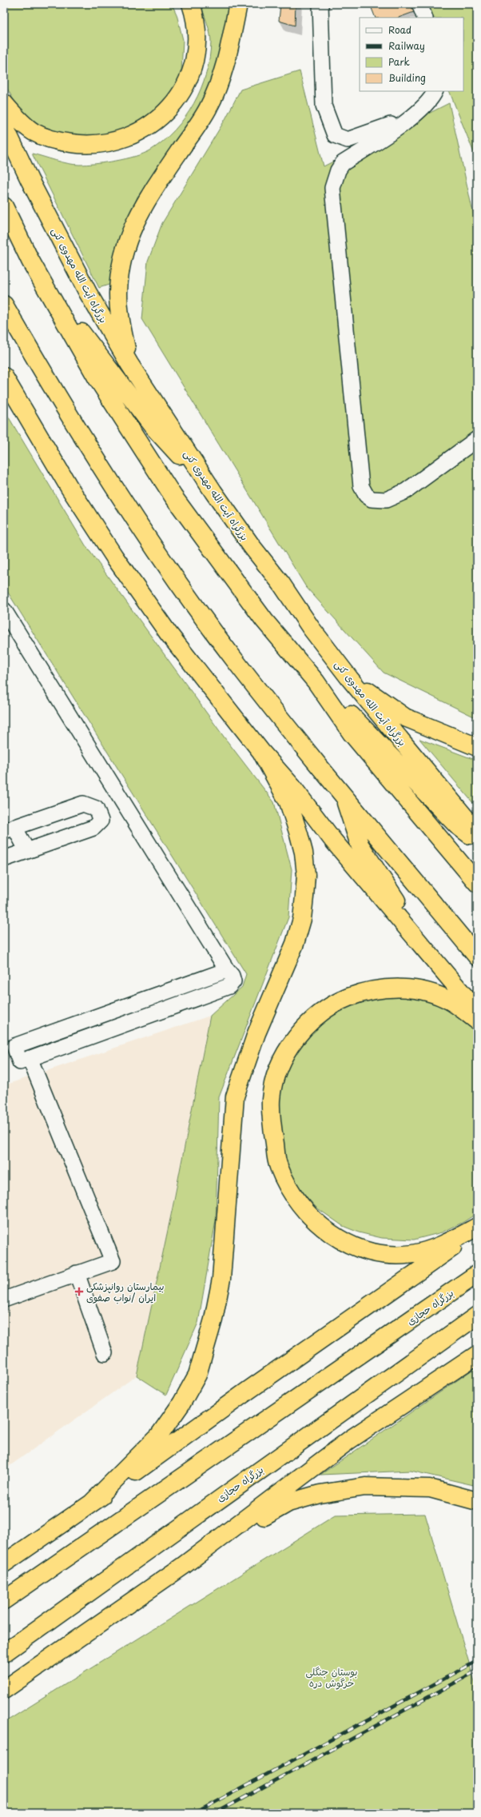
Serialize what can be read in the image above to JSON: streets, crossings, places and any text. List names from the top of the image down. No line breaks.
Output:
{"streets":{"highway":["بزرگراه آیت الله مهدوی کنی","بزرگراه حجازی"]},"parks":["بوستان جنگلی خرگوش دره"],"places":{"health":["بیمارستان روانپزشکی ایران /نواب صفوی"]},"legend":["Road","Railway","Park","Building"]}
